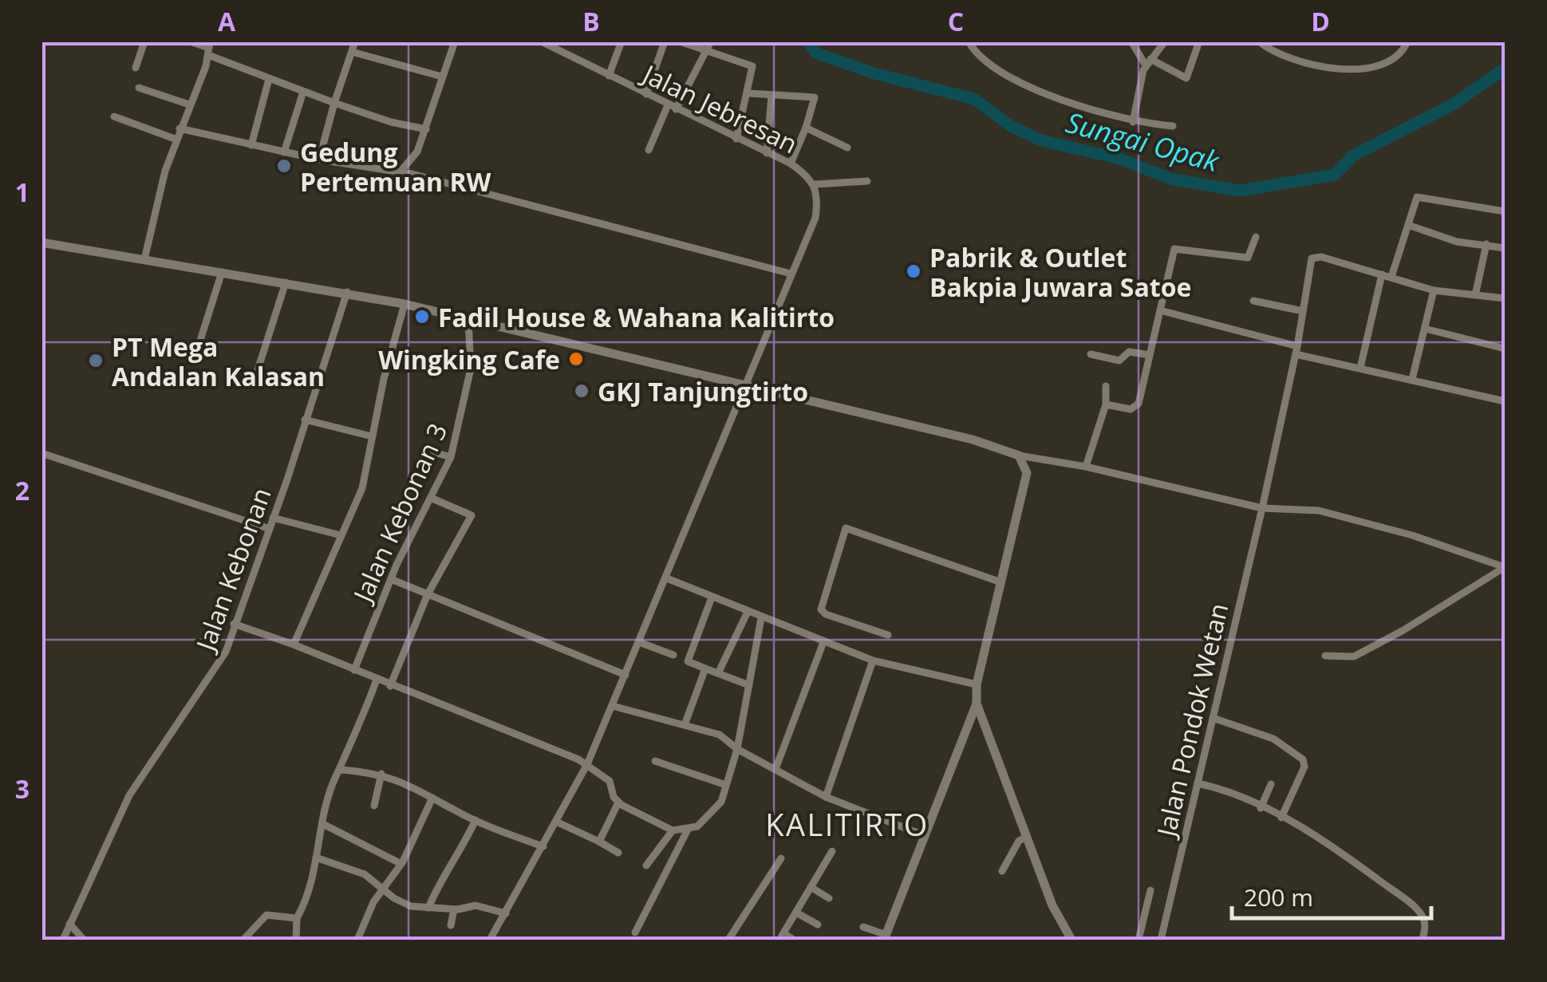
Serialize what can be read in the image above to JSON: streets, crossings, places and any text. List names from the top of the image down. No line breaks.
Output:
{"streets":{"street":["Jalan Jebresan","Jalan Kebonan 3","Jalan Kebonan","Jalan Pondok Wetan"]},"districts":["KALITIRTO"],"water":["Sungai Opak"],"places":["Gedung Pertemuan RW","Pabrik & Outlet Bakpia Juwara Satoe","Fadil House & Wahana Kalitirto","Wingking Cafe","PT Mega Andalan Kalasan","GKJ Tanjungtirto"],"scale_bar":"200 m","grid":{"columns":["A","B","C","D"],"rows":["1","2","3"]}}
